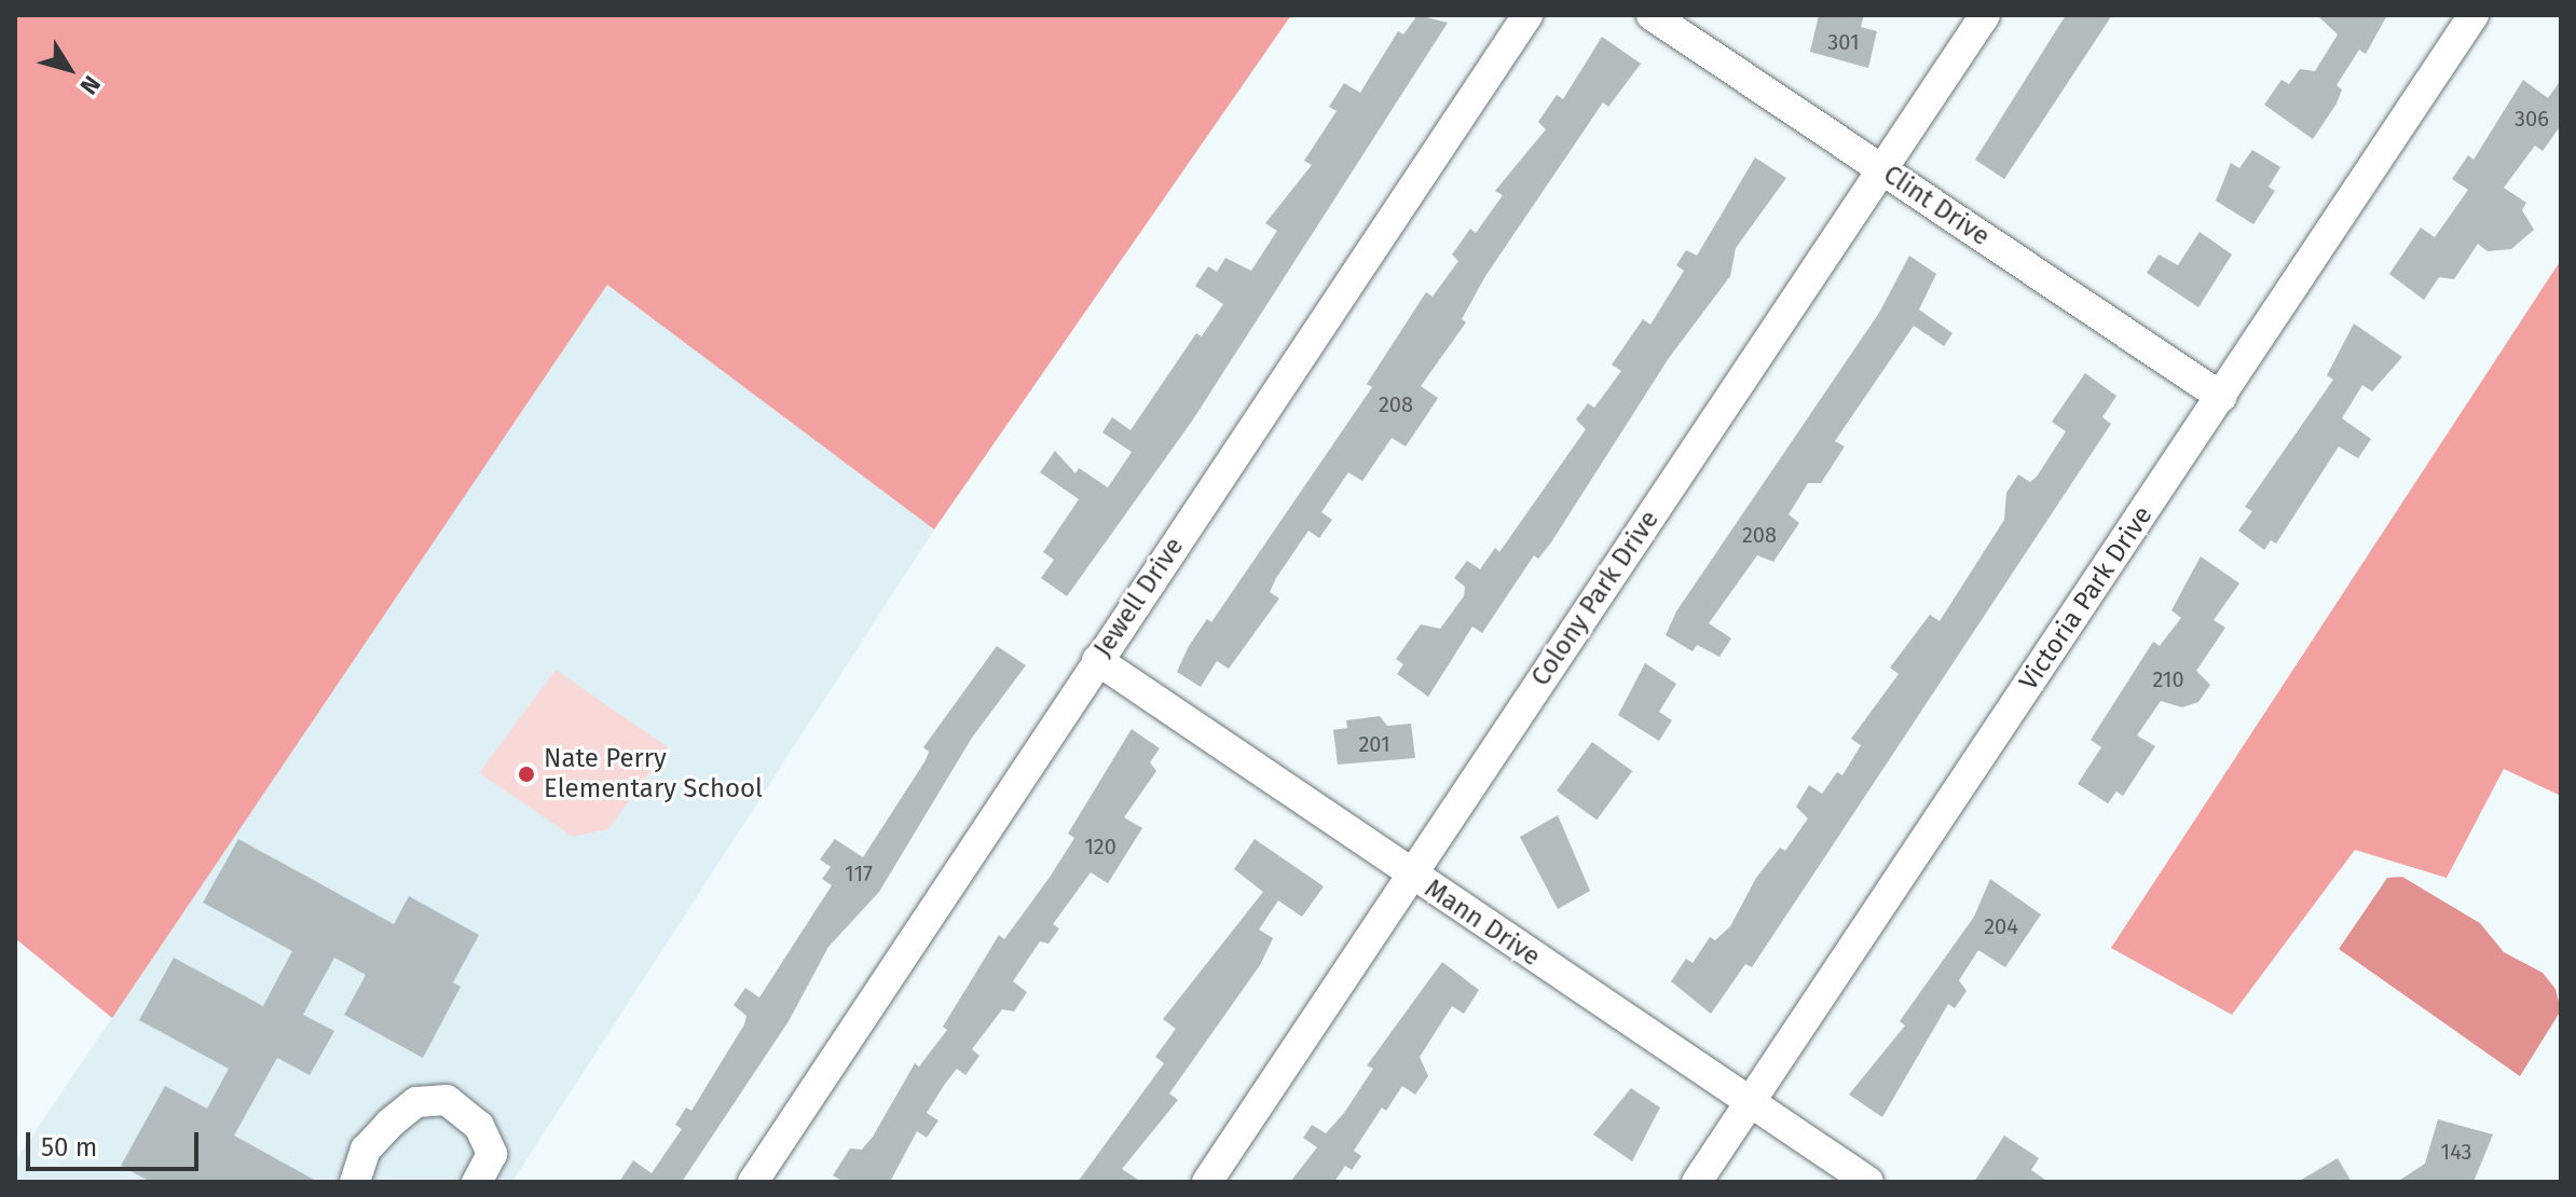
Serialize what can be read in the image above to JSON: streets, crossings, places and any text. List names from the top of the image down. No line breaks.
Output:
{"streets":{"street":["Clint Drive","Jewell Drive","Colony Park Drive","Victoria Park Drive","Mann Drive"]},"crossings":[["Clint Drive","Colony Park Drive"],["Clint Drive","Victoria Park Drive"],["Jewell Drive","Mann Drive"],["Colony Park Drive","Mann Drive"],["Victoria Park Drive","Mann Drive"]],"places":["Nate Perry Elementary School"],"house_numbers":["301","306","208","208","210","201","120","117","204","143"],"scale_bar":"50 m","north":"bottom right"}
